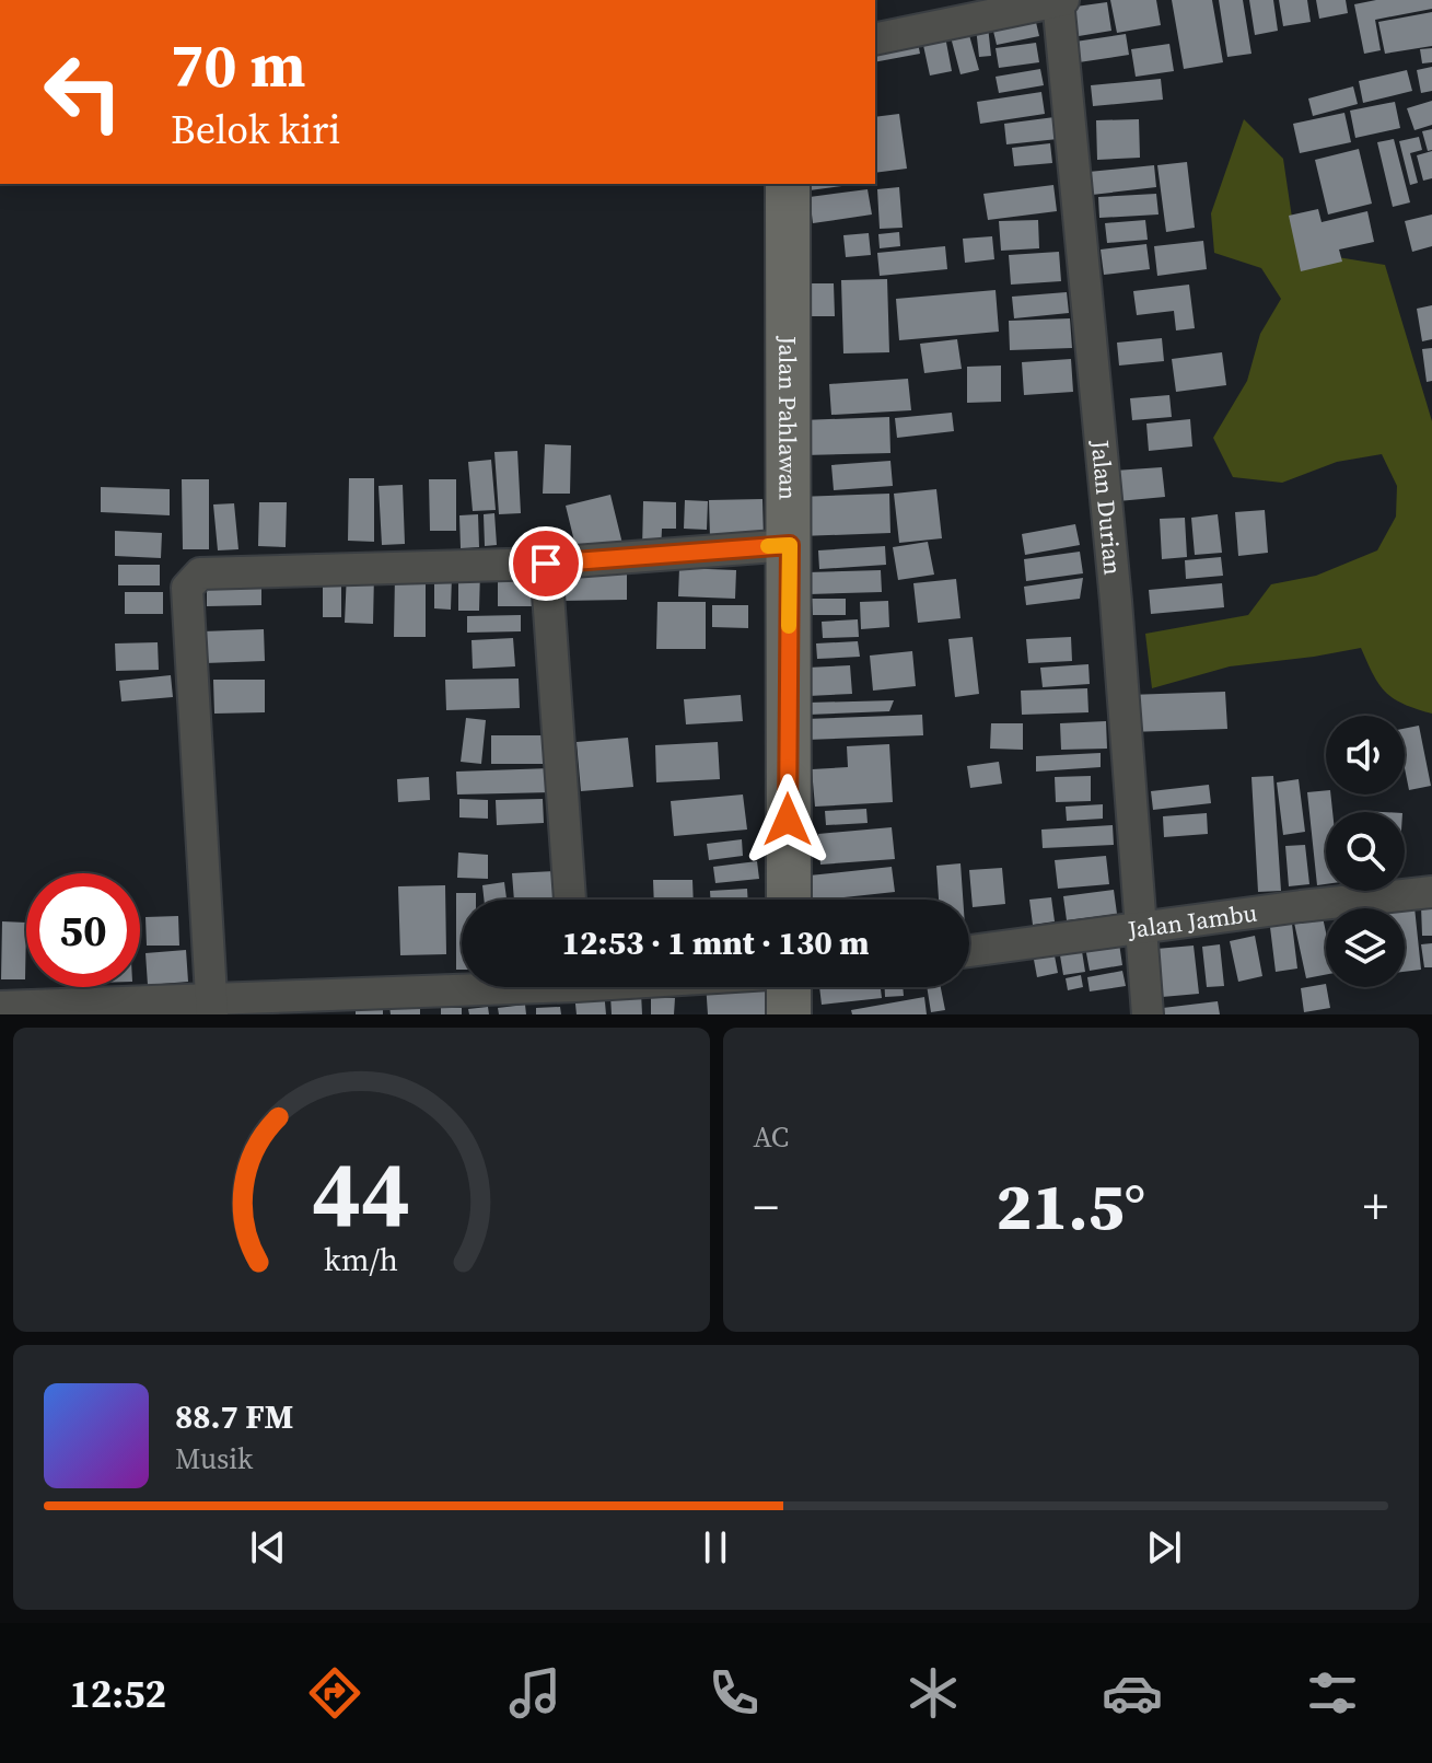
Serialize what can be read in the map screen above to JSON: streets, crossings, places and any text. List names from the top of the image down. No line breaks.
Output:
{"streets":{"main road":["Jalan Pahlawan"],"street":["Jalan Durian","Jalan Jambu"]},"crossings":[["Jalan Durian","Jalan Jambu"]],"page":{"turn":["70 m","Belok kiri"],"limit":"50","trip":"12:53 · 1 mnt · 130 m","tile":"AC","heat":["−","21.5°","+"],"song":["88.7 FM","Musik"],"tabs":"12:52","gauge":["44","km/h"]}}
